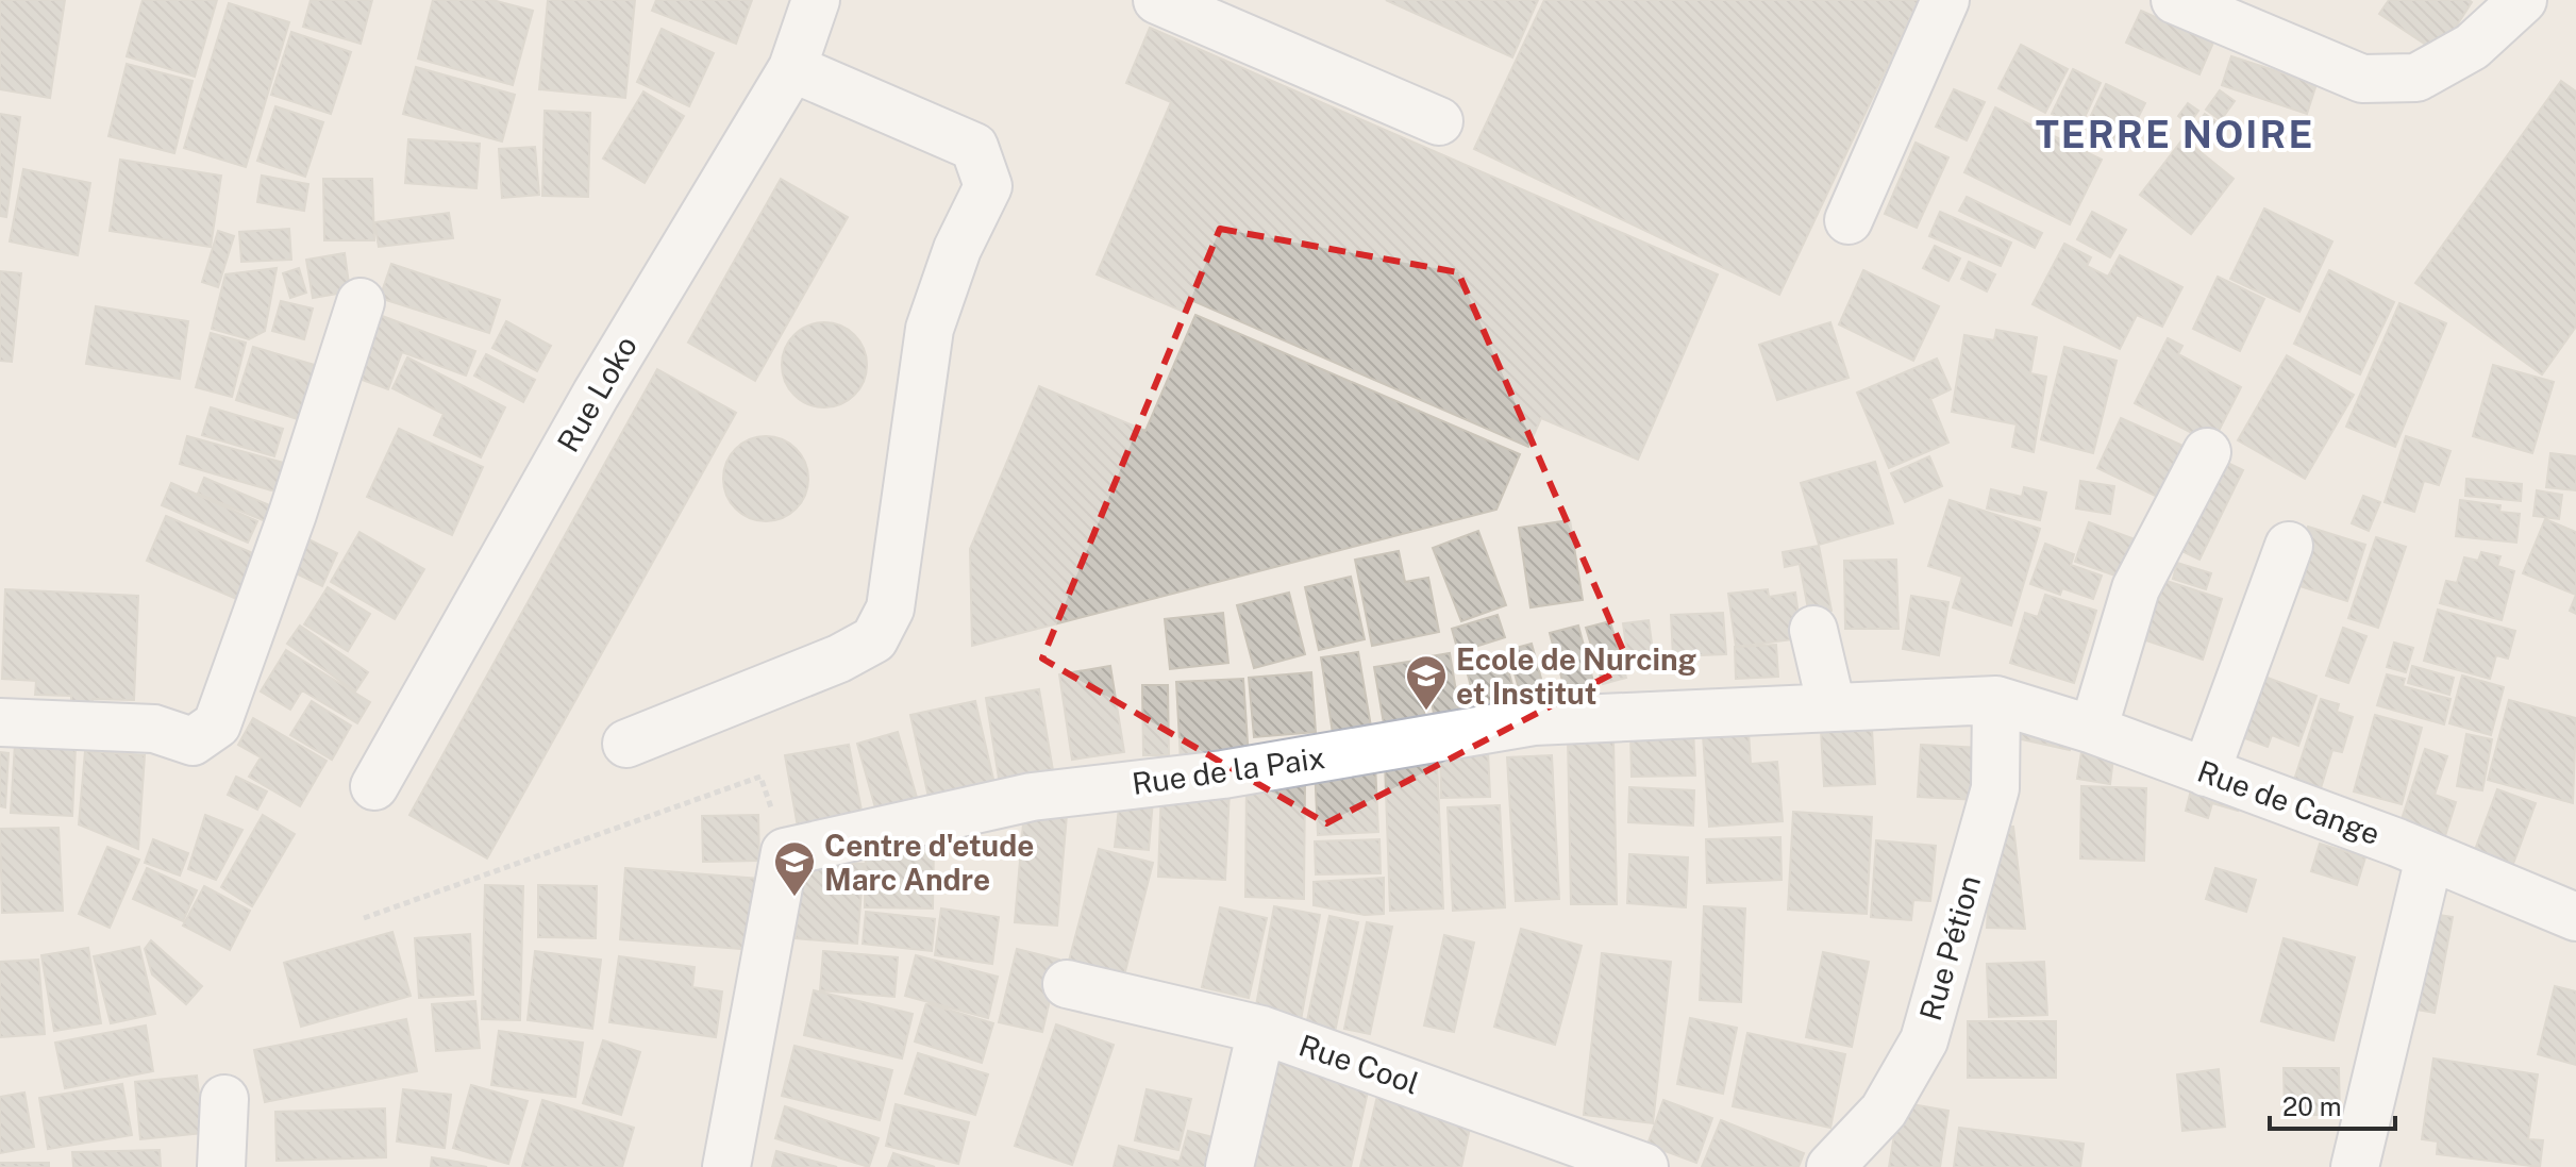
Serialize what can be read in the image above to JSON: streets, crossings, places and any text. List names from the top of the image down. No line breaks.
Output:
{"streets":{"street":["Rue Loko","Rue de la Paix","Rue de Cange","Rue Pétion","Rue Cool"]},"crossings":[["Rue de la Paix","Rue de Cange"],["Rue de la Paix","Rue Pétion"],["Rue de Cange","Rue Pétion"]],"districts":["TERRE NOIRE"],"places":{"school or university":["Ecole de Nurcing et Institut","Centre d'etude Marc Andre"]},"scale_bar":"20 m"}
